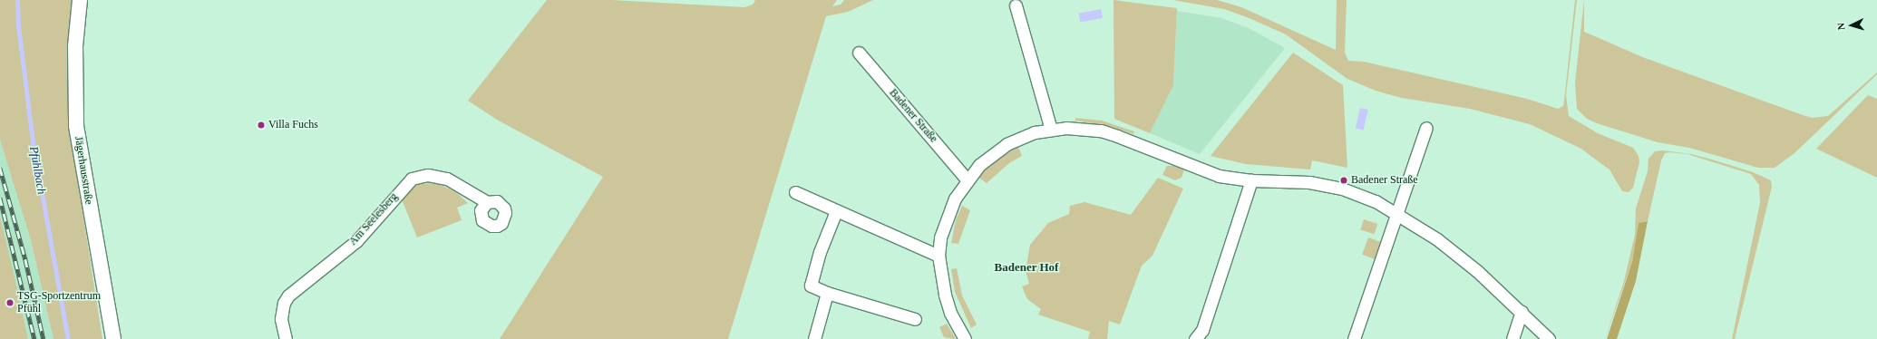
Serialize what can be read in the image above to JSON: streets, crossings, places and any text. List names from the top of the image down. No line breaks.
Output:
{"streets":{"street":["Badener Straße","Jägerhausstraße","Am Seelesberg"]},"districts":["Badener Hof"],"water":["Pfühlbach"],"places":["Villa Fuchs","Badener Straße","TSG-Sportzentrum Pfühl"],"north":"left"}
